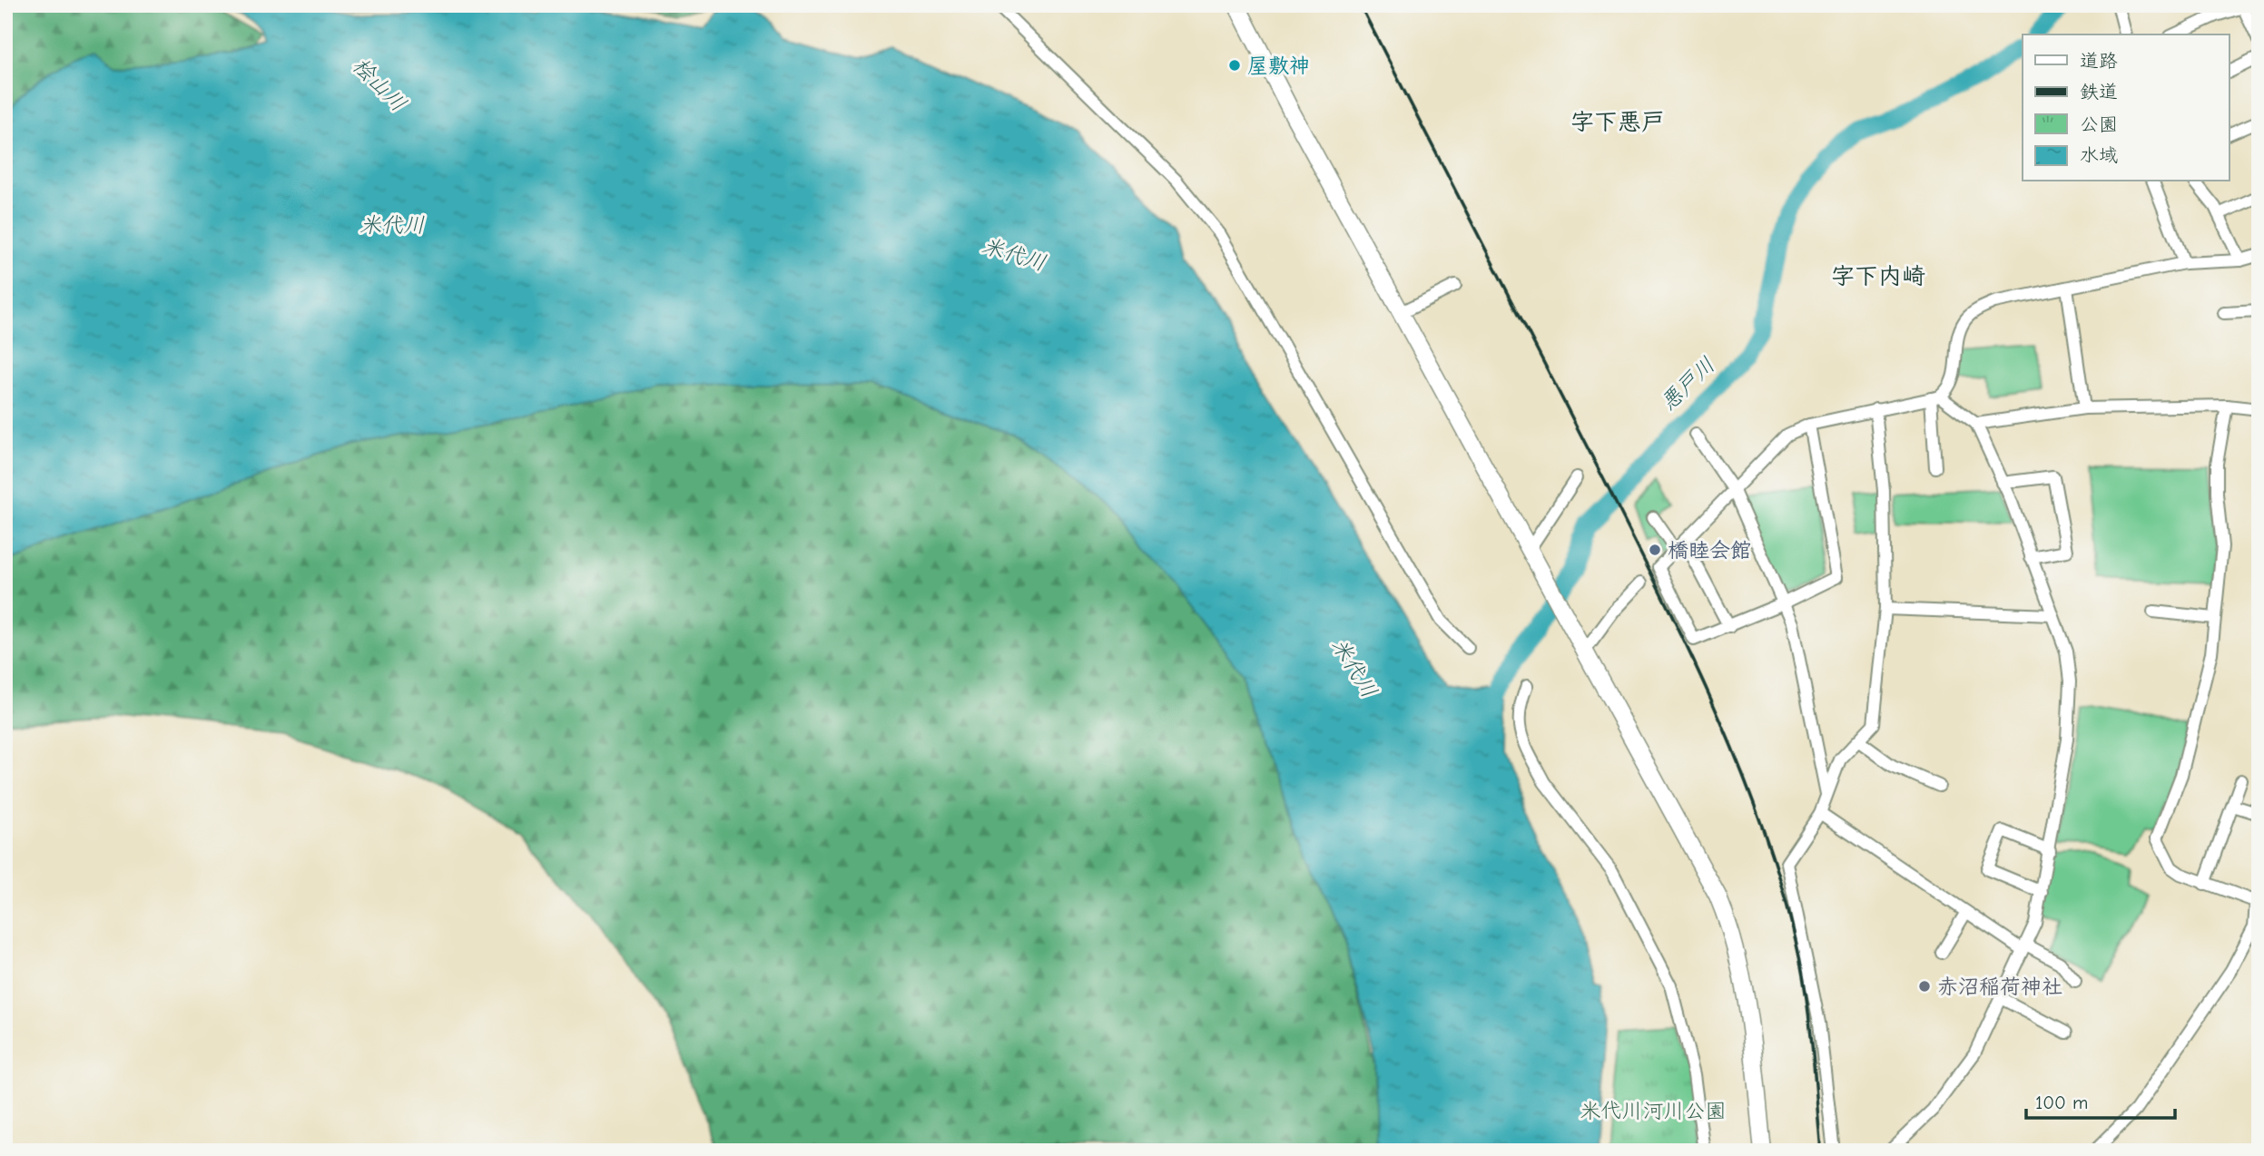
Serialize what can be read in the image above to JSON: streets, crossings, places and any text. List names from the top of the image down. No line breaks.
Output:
{"districts":["字下悪戸","字下内崎"],"water":["桧山川","米代川","悪戸川"],"parks":["米代川河川公園"],"places":["屋敷神","橋睦会館","赤沼稲荷神社"],"legend":["道路","鉄道","公園","水域"],"scale_bar":"100 m"}
